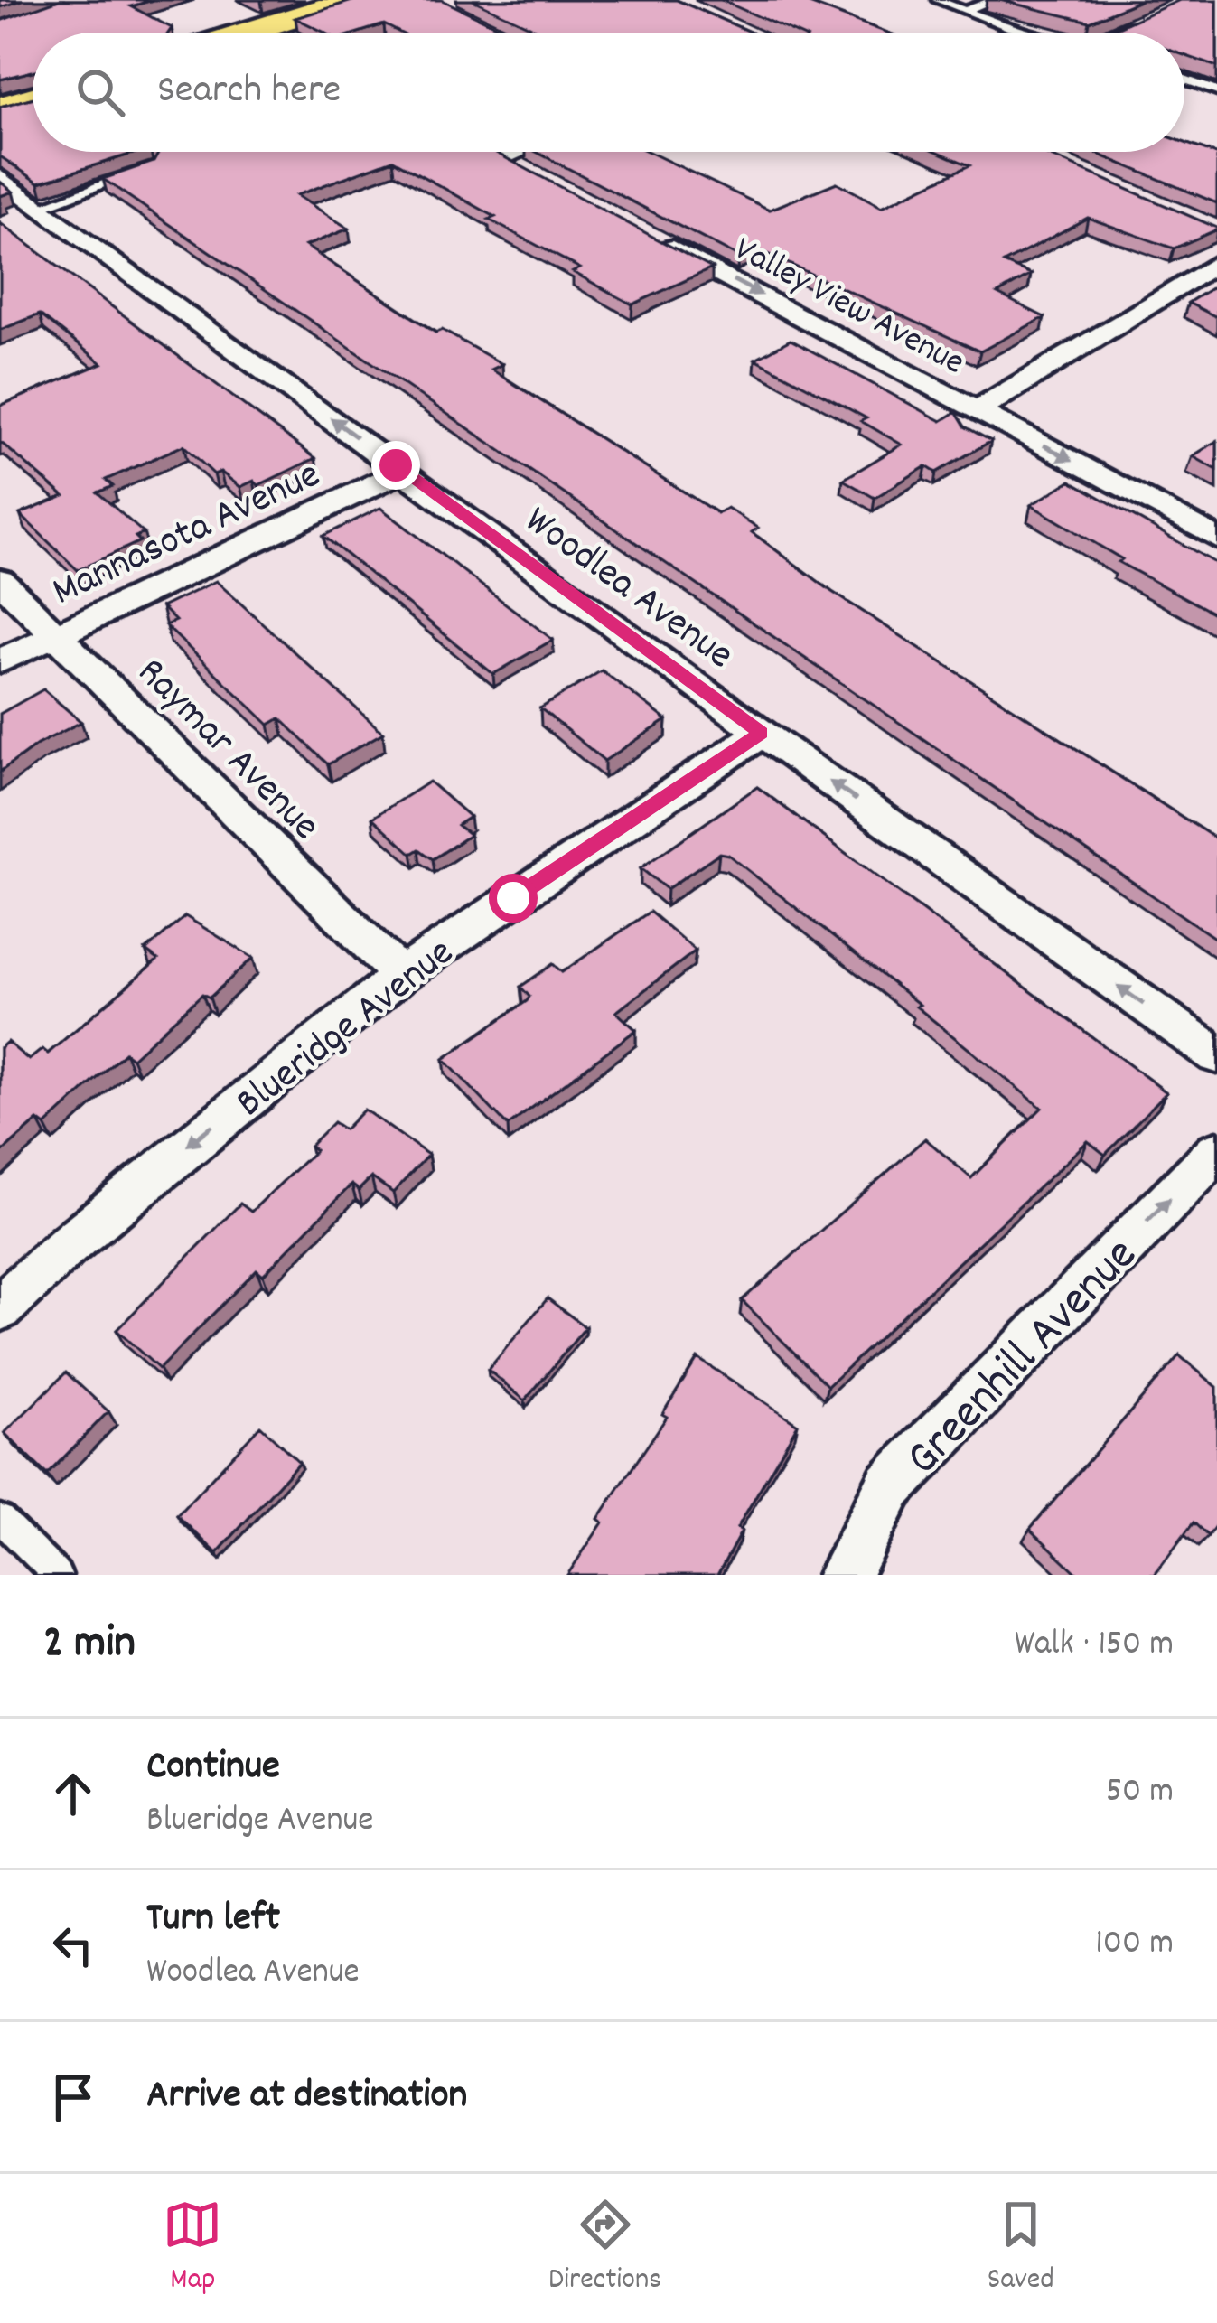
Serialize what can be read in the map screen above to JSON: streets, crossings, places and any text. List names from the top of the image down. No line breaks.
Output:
{"streets":{"street":["Valley View Avenue","Mannasota Avenue","Woodlea Avenue","Raymar Avenue","Blueridge Avenue","Greenhill Avenue"]},"crossings":[["Mannasota Avenue","Woodlea Avenue"],["Mannasota Avenue","Raymar Avenue"],["Woodlea Avenue","Blueridge Avenue"],["Raymar Avenue","Blueridge Avenue"]],"one_way":["Valley View Avenue","Woodlea Avenue","Blueridge Avenue","Greenhill Avenue"],"page":{"search":"Search here","heading":["2 min","Walk · 150 m"],"list":[["Continue","Blueridge Avenue","50 m"],["Turn left","Woodlea Avenue","100 m"],"Arrive at destination"],"nav":["Map","Directions","Saved"]}}
